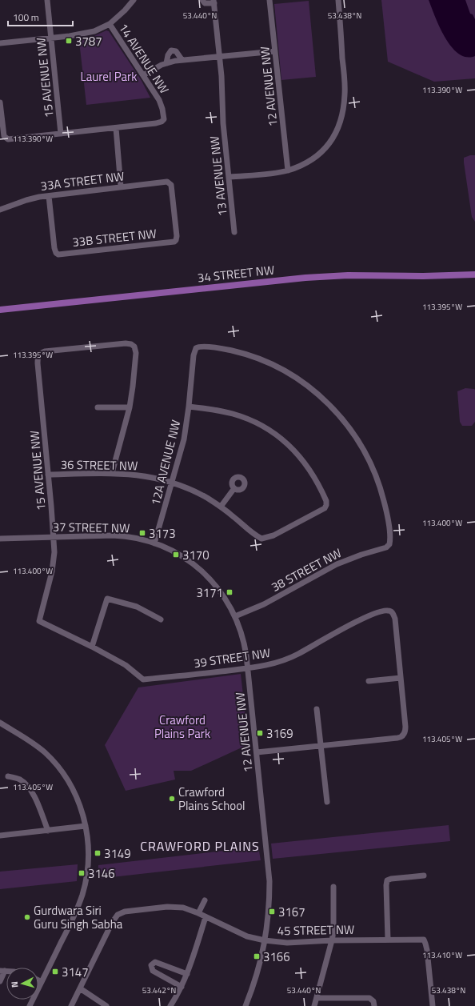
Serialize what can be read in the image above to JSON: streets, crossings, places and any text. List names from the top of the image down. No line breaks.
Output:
{"streets":{"main road":["34 STREET NW"],"street":["14 AVENUE NW","15 AVENUE NW","12 AVENUE NW","13 AVENUE NW","33A STREET NW","33B STREET NW","12A AVENUE NW","36 STREET NW","37 STREET NW","38 STREET NW","39 STREET NW","45 STREET NW"]},"crossings":[["15 AVENUE NW","36 STREET NW"],["15 AVENUE NW","37 STREET NW"],["15 AVENUE NW","39 STREET NW"],["12 AVENUE NW","37 STREET NW"],["12 AVENUE NW","38 STREET NW"],["12 AVENUE NW","39 STREET NW"],["12 AVENUE NW","45 STREET NW"],["33A STREET NW","33B STREET NW"],["12A AVENUE NW","36 STREET NW"],["12A AVENUE NW","37 STREET NW"],["12A AVENUE NW","38 STREET NW"]],"districts":["CRAWFORD PLAINS"],"parks":["Laurel Park","Crawford Plains Park"],"places":{"transit":["3787","3173","3170","3171","3169","3149","3146","3167","3166","3147"],"other":["Crawford Plains School","Gurdwara Siri Guru Singh Sabha"]},"scale_bar":"100 m","north":"left","coordinates":["53.440°N","53.438°N","113.390°W","113.395°W","113.400°W","113.405°W","113.410°W","53.442°N"]}
